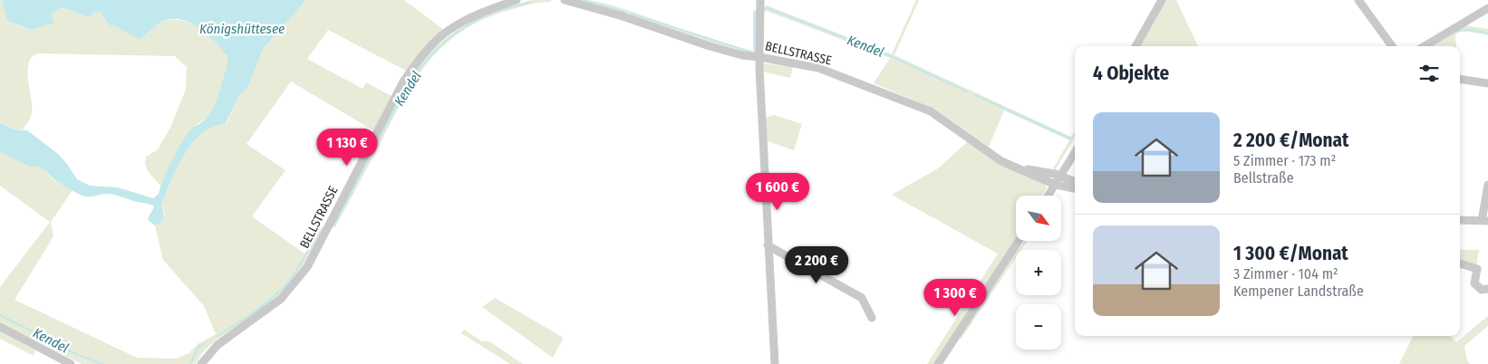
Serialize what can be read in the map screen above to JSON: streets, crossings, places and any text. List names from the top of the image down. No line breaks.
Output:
{"streets":{"street":["BELLSTRASSE"]},"water":["Königshüttesee","Kendel"],"north":"bottom right","page":{"heading":"4 Objekte","list":[{"name":"2 200 €/Monat","note":"5 Zimmer · 173 m² · Bellstraße"},{"name":"1 300 €/Monat","note":"3 Zimmer · 104 m² · Kempener Landstraße"}],"price":["1 130 €","1 600 €","2 200 €","1 300 €"],"map_buttons":["+","−"]}}
